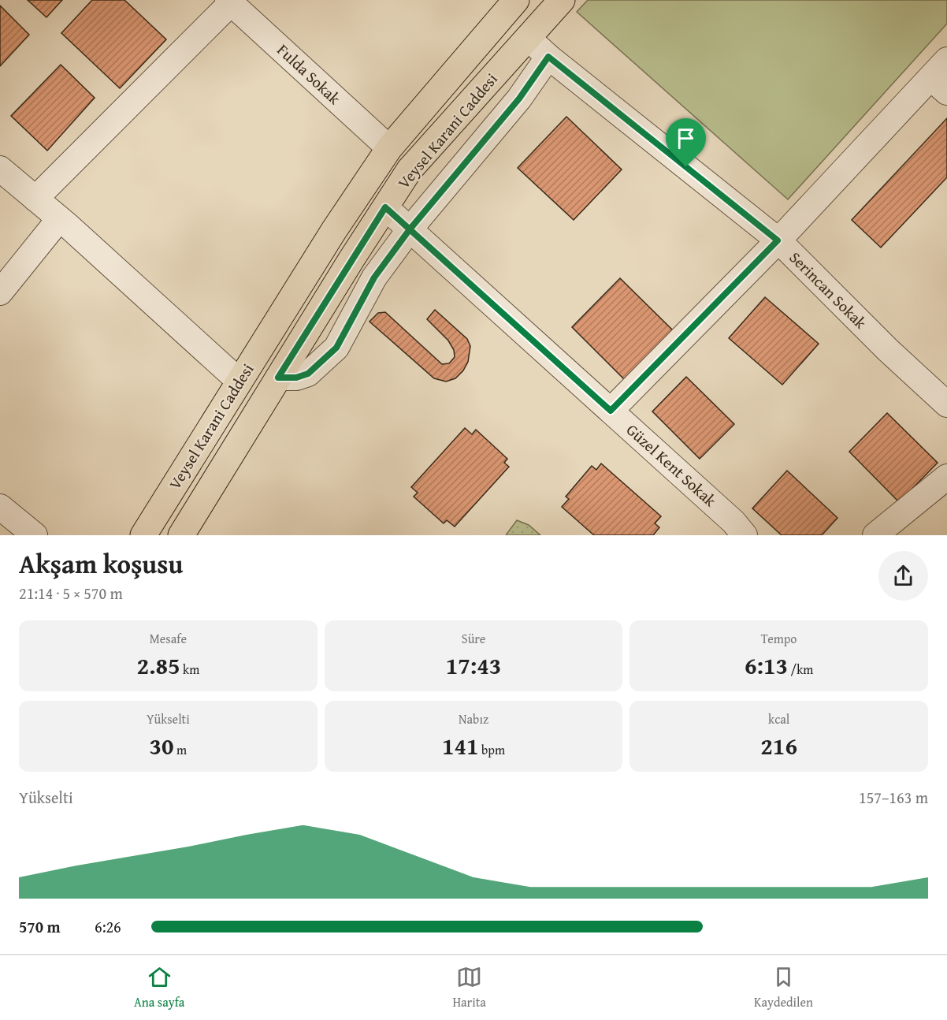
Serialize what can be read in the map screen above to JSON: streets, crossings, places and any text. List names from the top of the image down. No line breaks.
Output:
{"streets":{"main road":["Veysel Karani Caddesi"],"street":["Fulda Sokak","Serincan Sokak","Güzel Kent Sokak"]},"crossings":[["Fulda Sokak","Veysel Karani Caddesi"],["Veysel Karani Caddesi","Serincan Sokak"],["Veysel Karani Caddesi","Güzel Kent Sokak"]],"page":{"heading":["Akşam koşusu","21:14 · 5 × 570 m"],"stats":[["Mesafe","2.85 km"],["Süre","17:43"],["Tempo","6:13 /km"],["Yükselti","30 m"],["Nabız","141 bpm"],["kcal","216"]],"chart":["Yükselti","157–163 m"],"list":[{"name":"570 m","note":"6:26"}],"tabs":["Ana sayfa","Harita","Kaydedilen"]}}
